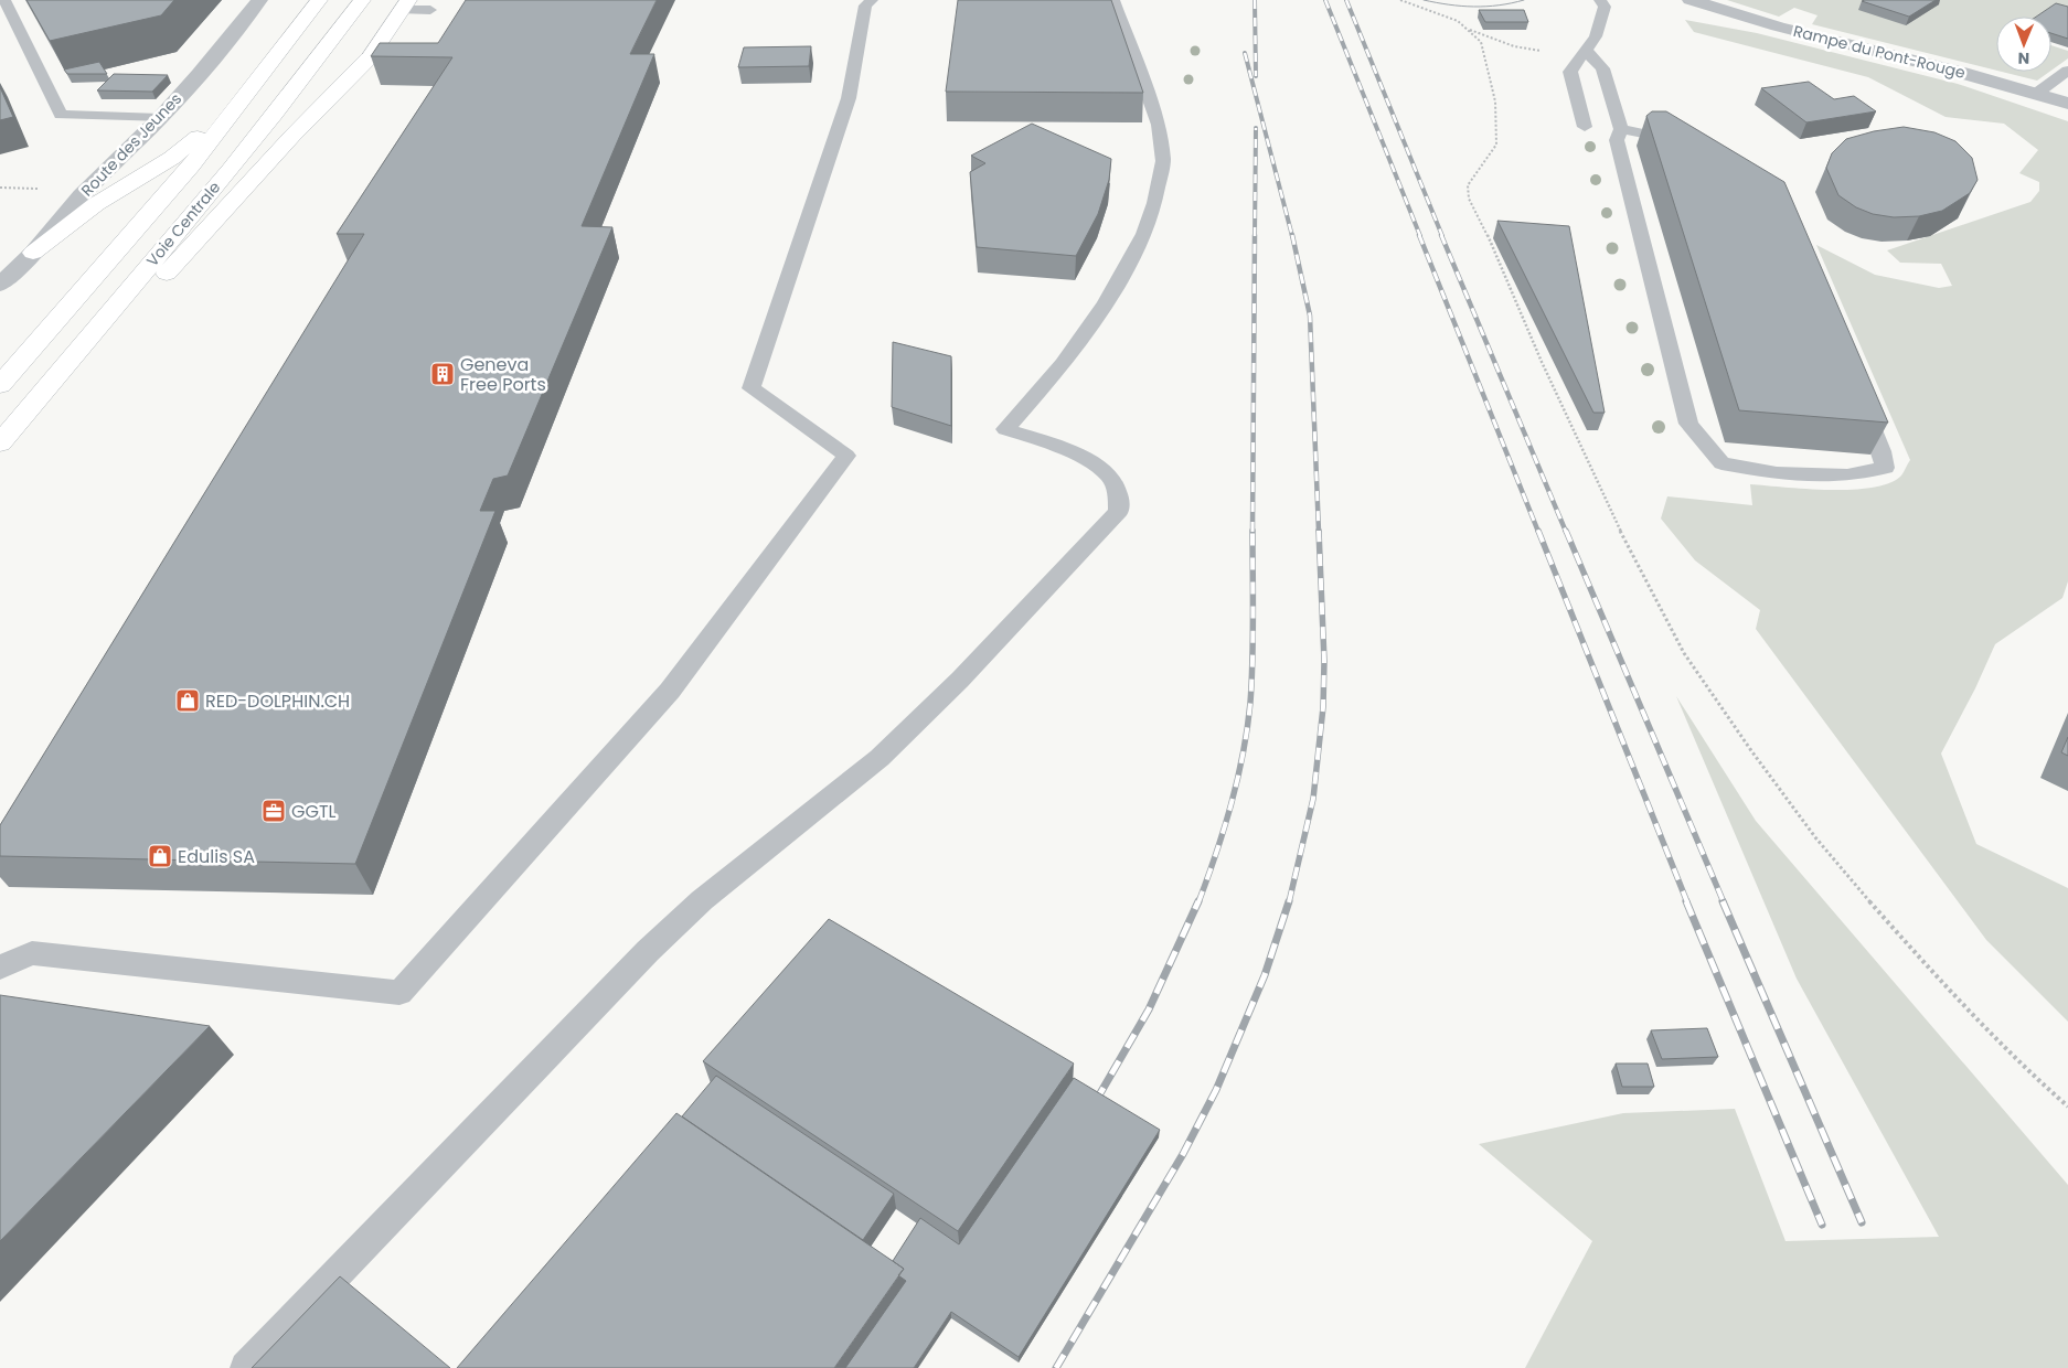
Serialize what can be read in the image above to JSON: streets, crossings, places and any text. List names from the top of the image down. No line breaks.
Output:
{"streets":{"main road":["Voie Centrale"],"street":["Rampe du Pont-Rouge","Route des Jeunes"]},"places":{"building":["Geneva Free Ports"],"shop":["RED-DOLPHIN.CH","Edulis SA"],"office":["GGTL"]},"north":"bottom"}
